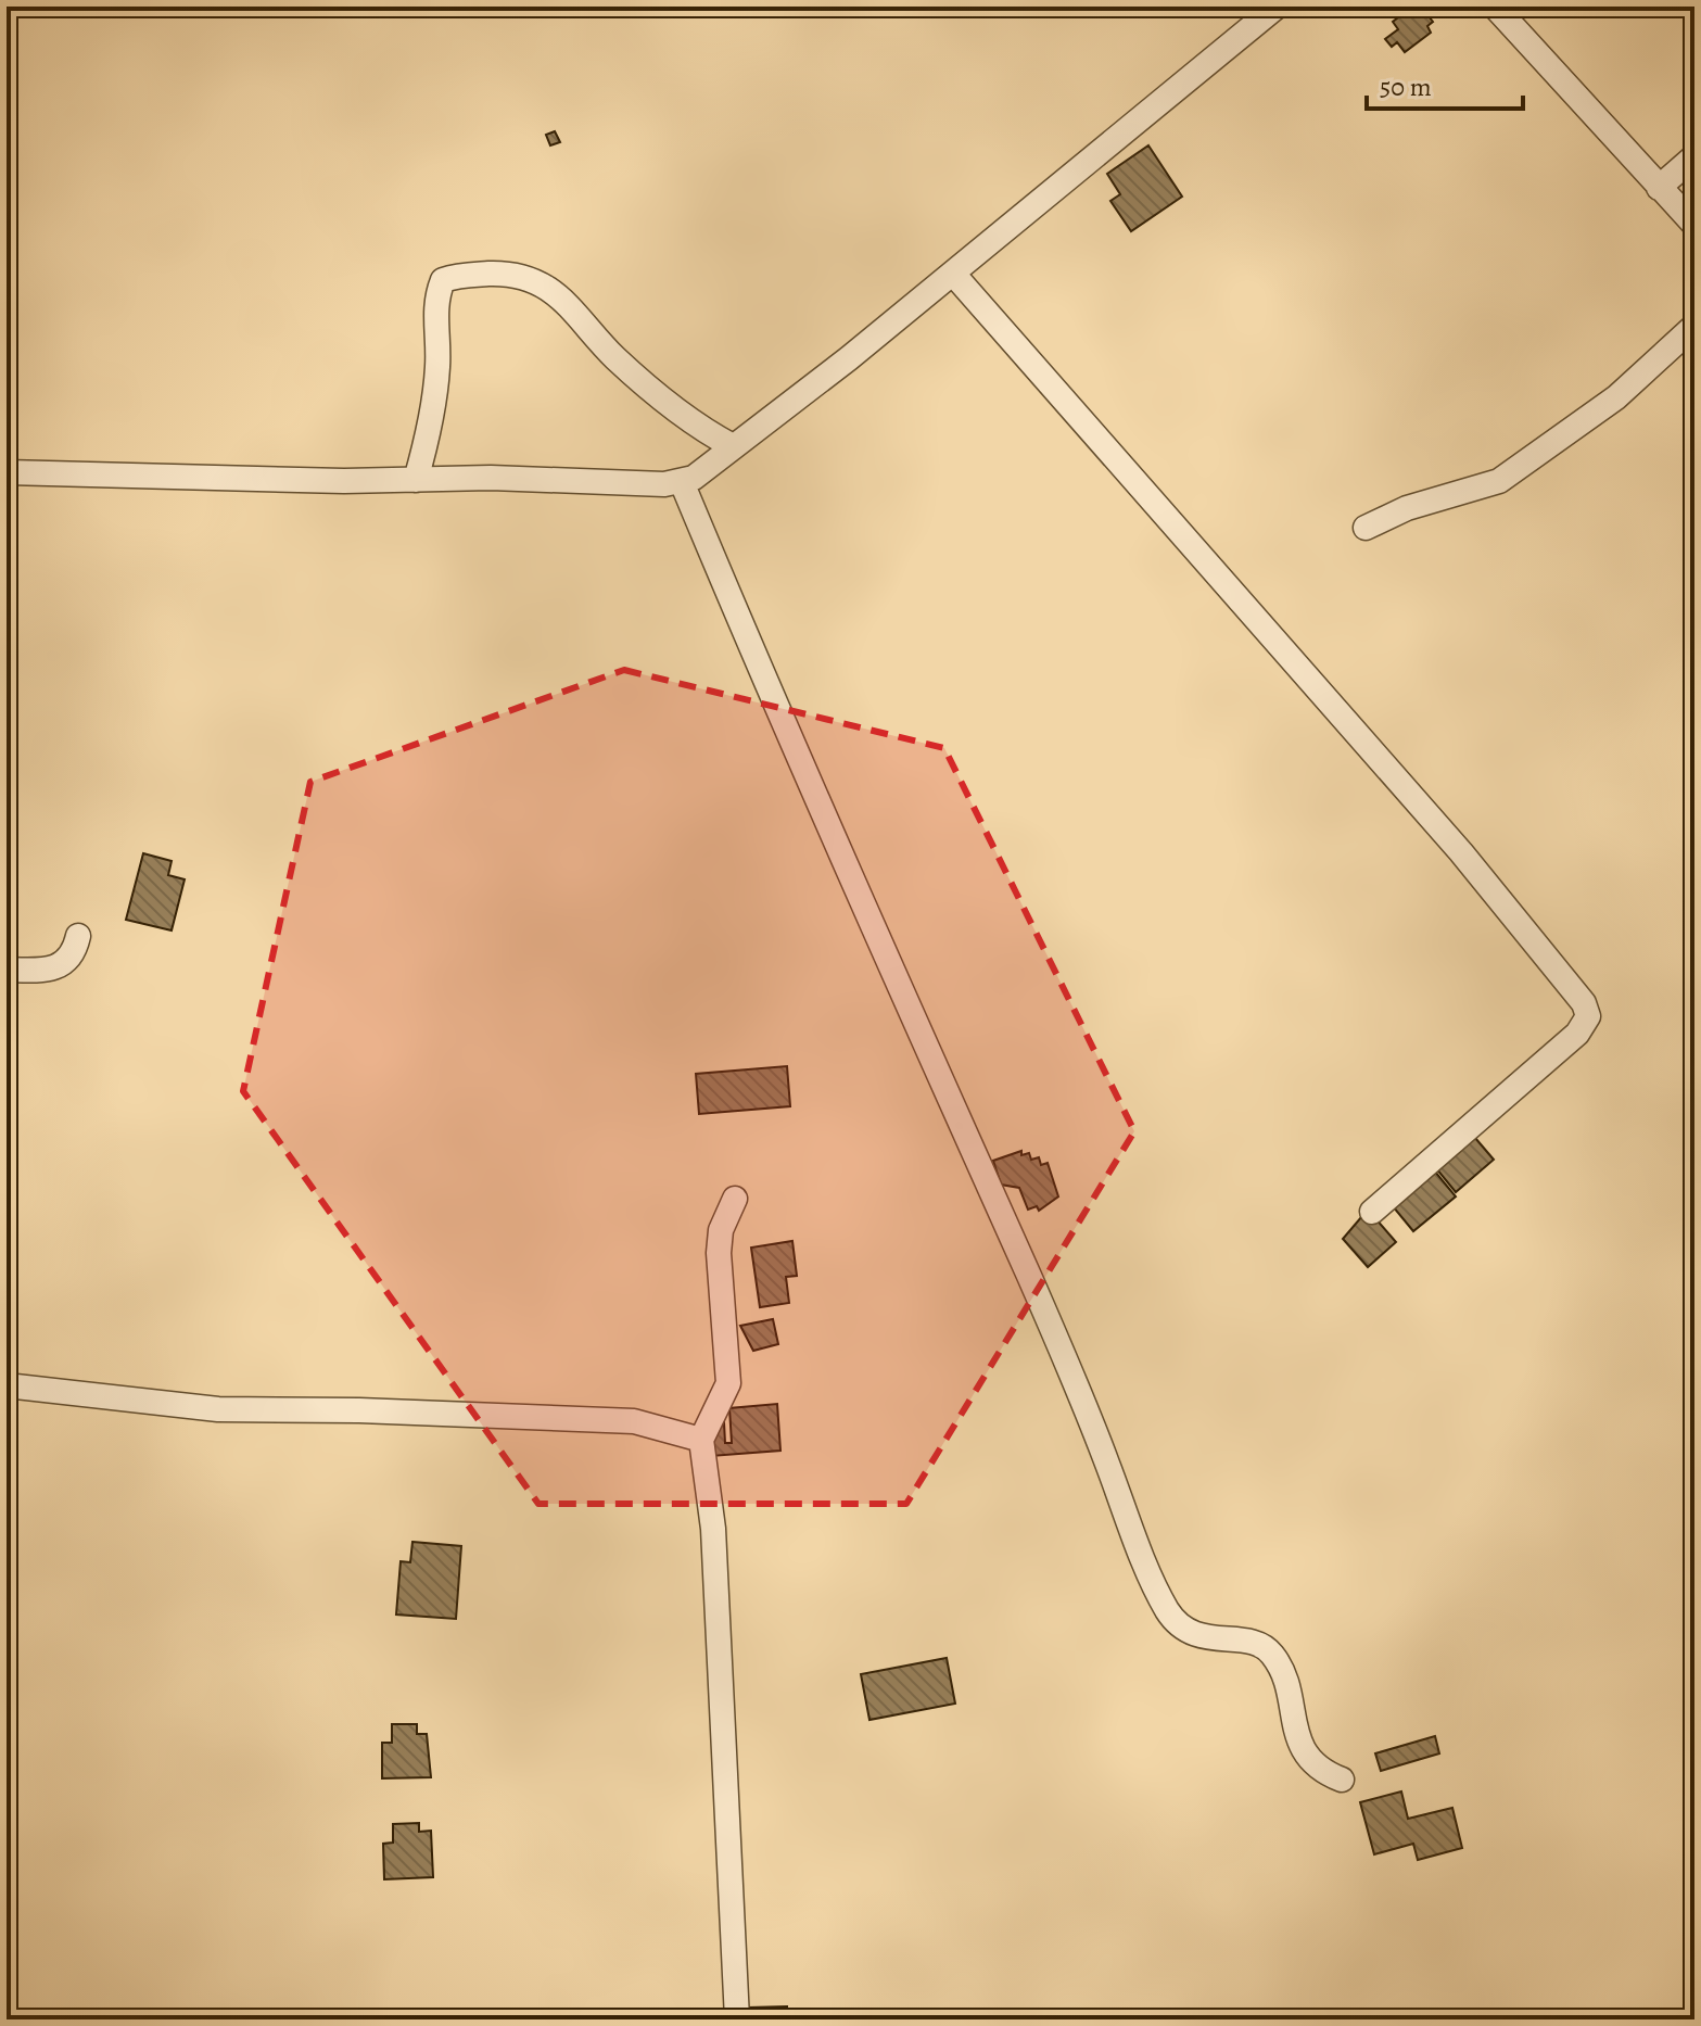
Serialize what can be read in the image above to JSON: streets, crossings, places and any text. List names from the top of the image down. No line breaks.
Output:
{"scale_bar":"50 m"}
